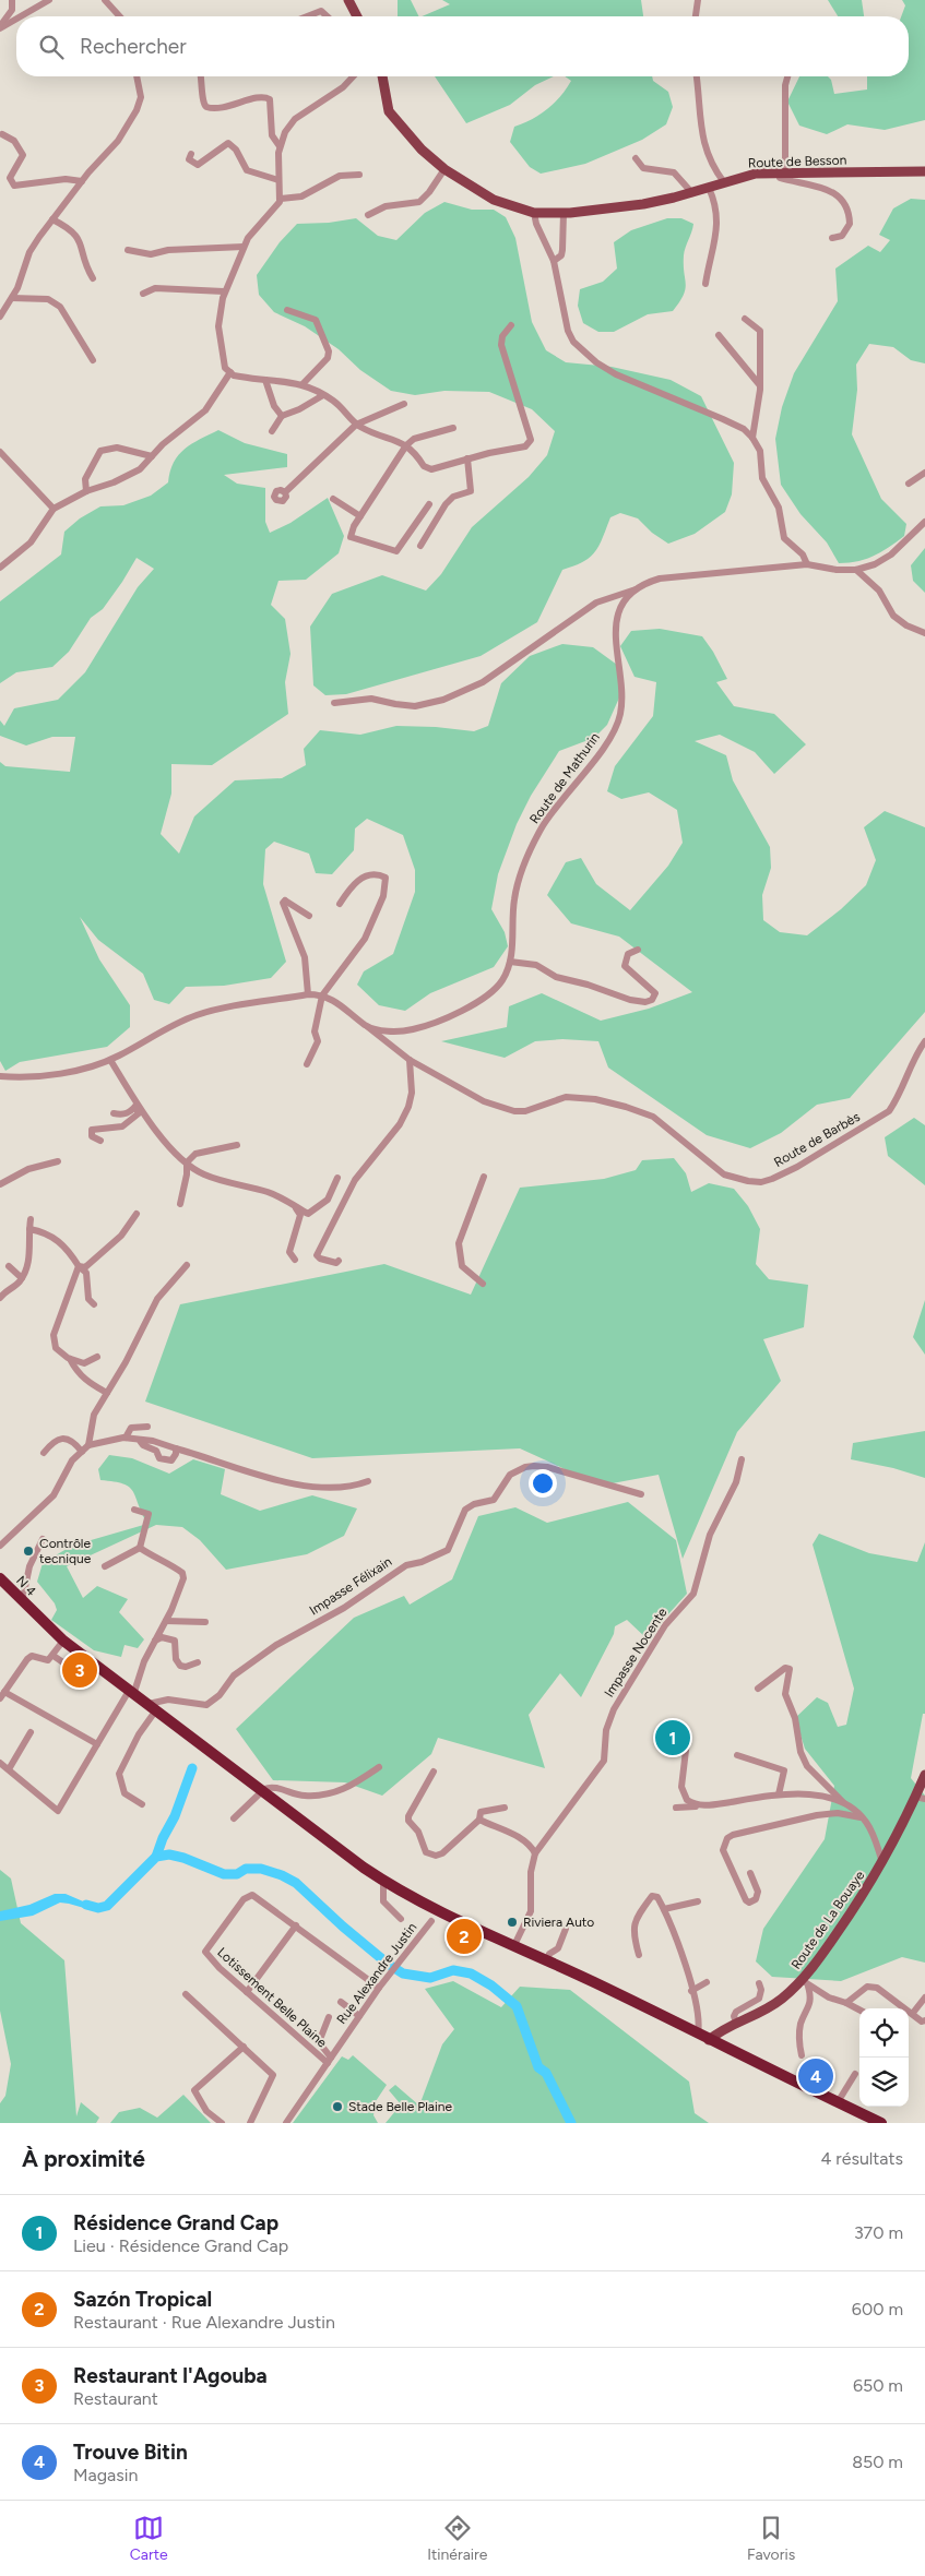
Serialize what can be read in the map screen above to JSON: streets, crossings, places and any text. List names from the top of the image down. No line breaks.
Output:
{"streets":{"highway":["N 4"],"main road":["Route de Besson","Route de La Bouaye"],"street":["Route de Mathurin","Route de Barbès","Impasse Félixain","Impasse Nocente","Rue Alexandre Justin","Lotissement Belle Plaine"]},"crossings":[["Route de Mathurin","Route de Barbès"],["N 4","Impasse Félixain"],["N 4","Impasse Nocente"],["N 4","Route de La Bouaye"],["Rue Alexandre Justin","Lotissement Belle Plaine"]],"places":["Contrôle tecnique","Riviera Auto","Stade Belle Plaine"],"page":{"search":"Rechercher","pins":["3","1","2","4"],"heading":["À proximité","4 résultats"],"list":[{"mark":"1","name":"Résidence Grand Cap","note":"Lieu · Résidence Grand Cap","value":"370 m"},{"mark":"2","name":"Sazón Tropical","note":"Restaurant · Rue Alexandre Justin","value":"600 m"},{"mark":"3","name":"Restaurant l'Agouba","note":"Restaurant","value":"650 m"},{"mark":"4","name":"Trouve Bitin","note":"Magasin","value":"850 m"}],"nav":["Carte","Itinéraire","Favoris"]}}
